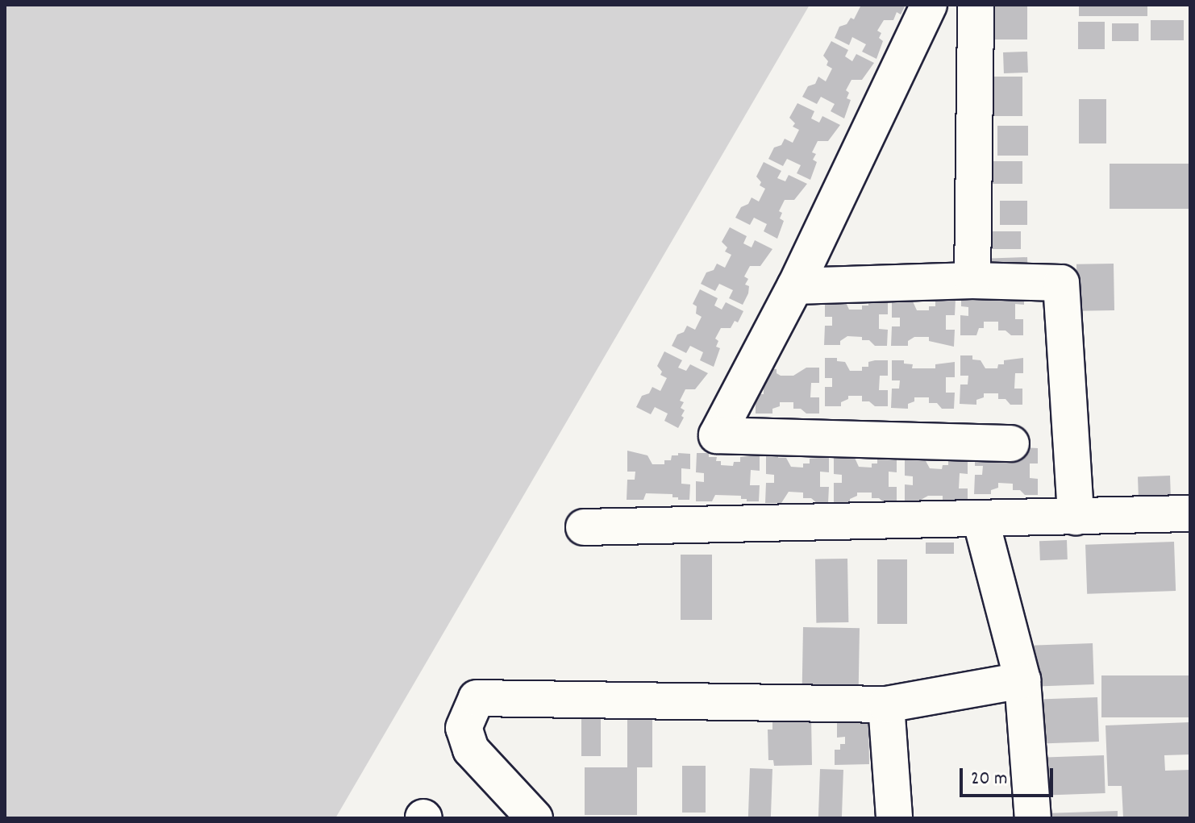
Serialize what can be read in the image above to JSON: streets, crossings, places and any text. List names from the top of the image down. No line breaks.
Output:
{"scale_bar":"20 m"}
